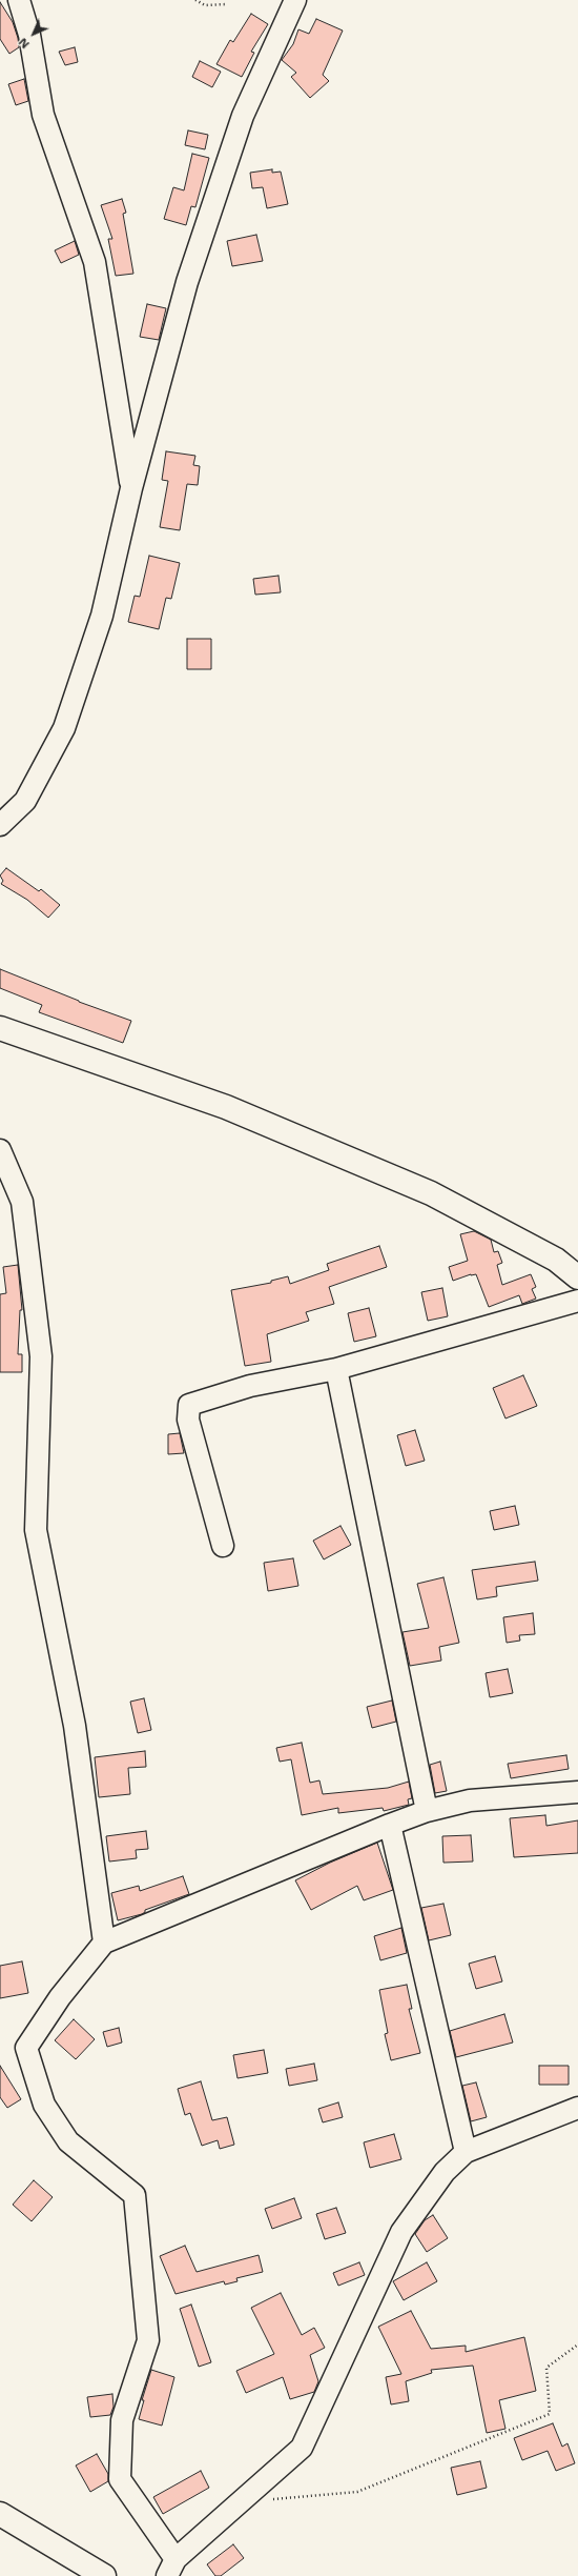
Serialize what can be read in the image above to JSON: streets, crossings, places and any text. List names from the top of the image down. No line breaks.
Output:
{"north":"bottom left"}
